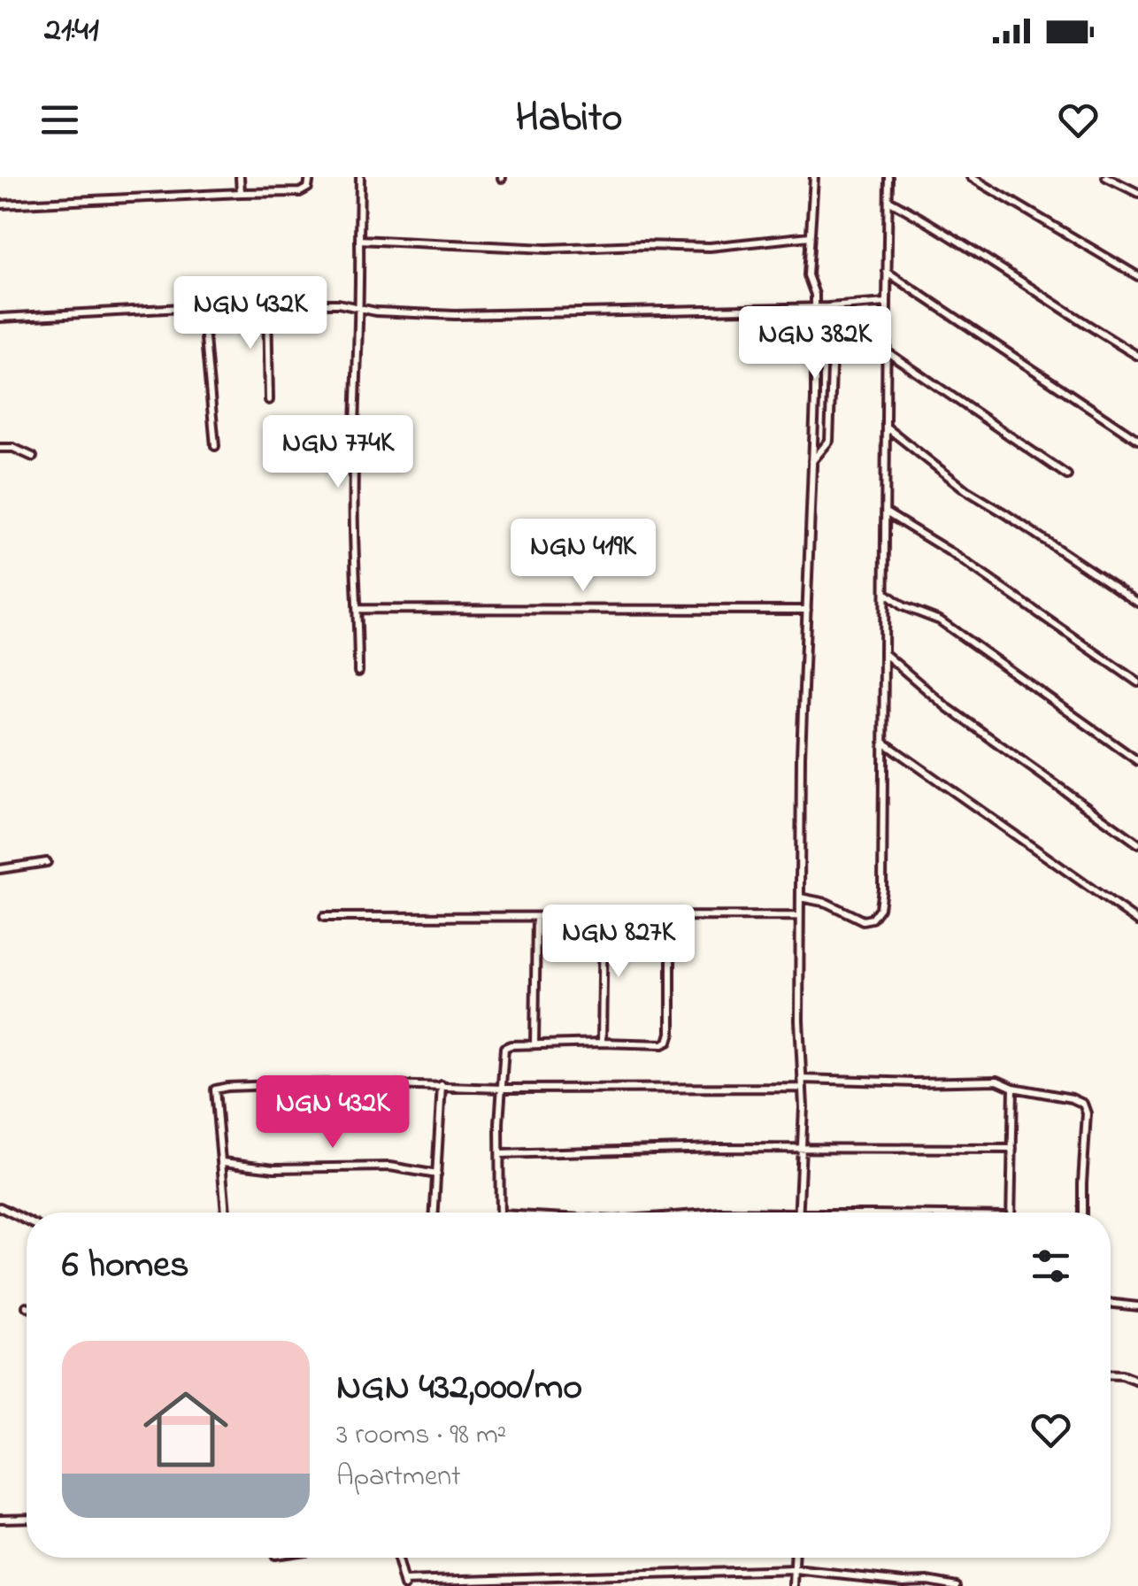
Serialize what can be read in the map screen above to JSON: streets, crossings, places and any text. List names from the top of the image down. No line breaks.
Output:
{"page":{"status":"21:41","header":"Habito","price":["NGN 432K","NGN 382K","NGN 774K","NGN 419K","NGN 827K","NGN 432K"],"heading":"6 homes","list":[{"name":"NGN 432,000/mo","note":"3 rooms · 98 m² · Apartment"}]}}
